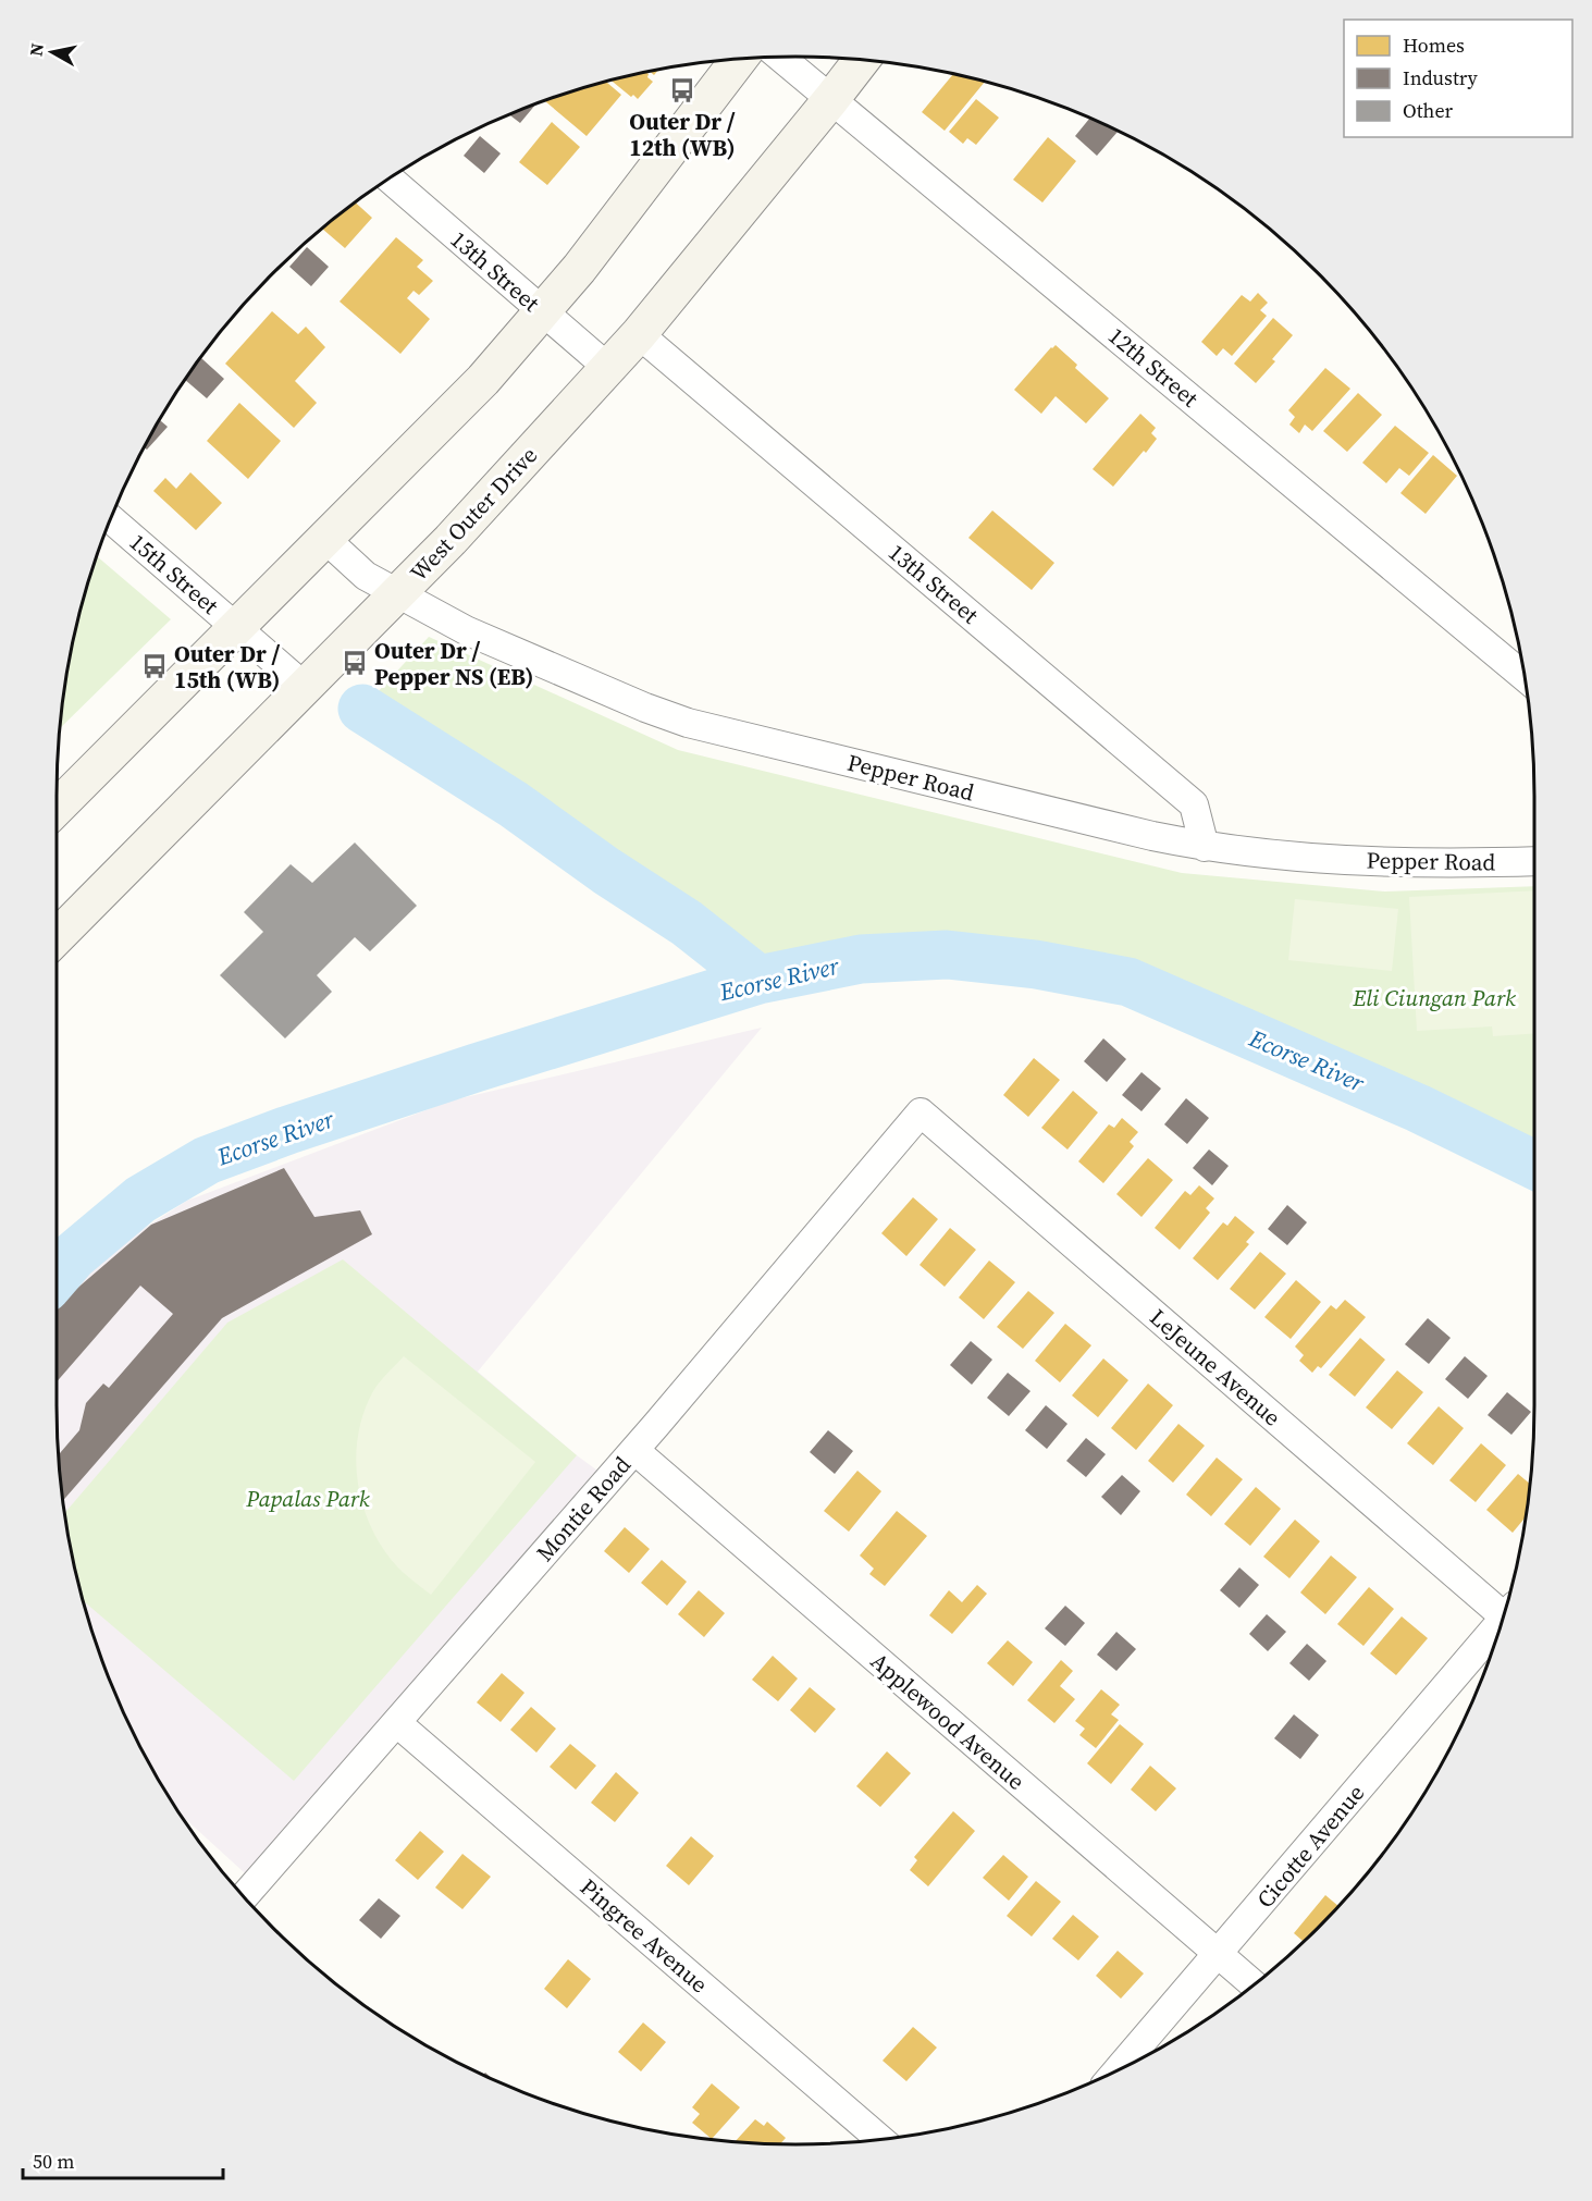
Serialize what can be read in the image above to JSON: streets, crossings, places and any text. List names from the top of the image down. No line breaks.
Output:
{"streets":{"main road":["West Outer Drive"],"street":["13th Street","12th Street","15th Street","Pepper Road","LeJeune Avenue","Montie Road","Applewood Avenue","Cicotte Avenue","Pingree Avenue"]},"crossings":[["13th Street","West Outer Drive"],["13th Street","Pepper Road"],["12th Street","West Outer Drive"],["West Outer Drive","15th Street"],["West Outer Drive","Pepper Road"],["LeJeune Avenue","Montie Road"],["Montie Road","Applewood Avenue"],["Montie Road","Pingree Avenue"],["Applewood Avenue","Cicotte Avenue"]],"water":["Ecorse River"],"parks":["Eli Ciungan Park","Papalas Park"],"places":{"bus stop":["Outer Dr / 12th (WB)","Outer Dr / Pepper NS (EB)","Outer Dr / 15th (WB)"]},"legend":["Homes","Industry","Other"],"scale_bar":"50 m","north":"left"}
